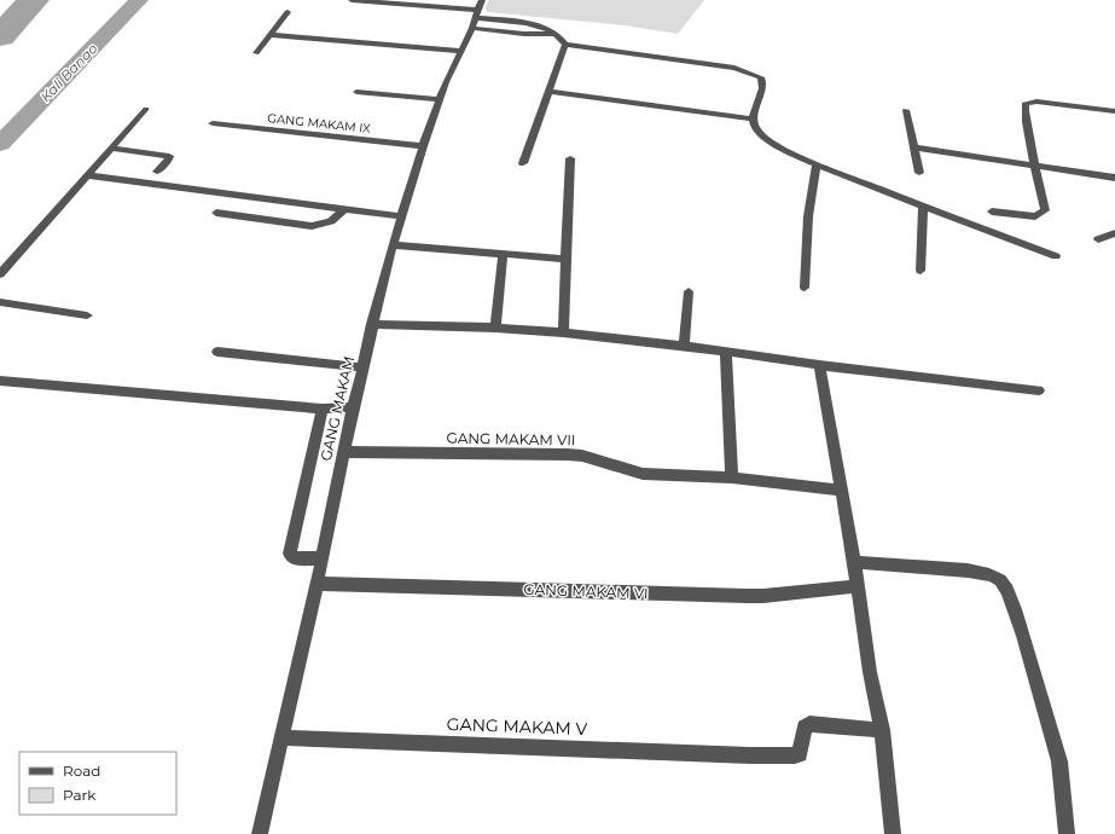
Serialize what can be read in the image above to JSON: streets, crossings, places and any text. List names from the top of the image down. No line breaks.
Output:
{"streets":{"street":["GANG MAKAM IX","GANG MAKAM","GANG MAKAM VII","GANG MAKAM VI","GANG MAKAM V"]},"crossings":[["GANG MAKAM IX","GANG MAKAM"],["GANG MAKAM","GANG MAKAM VII"],["GANG MAKAM","GANG MAKAM VI"],["GANG MAKAM","GANG MAKAM V"]],"water":["Kali Bango"],"legend":["Road","Park"]}
